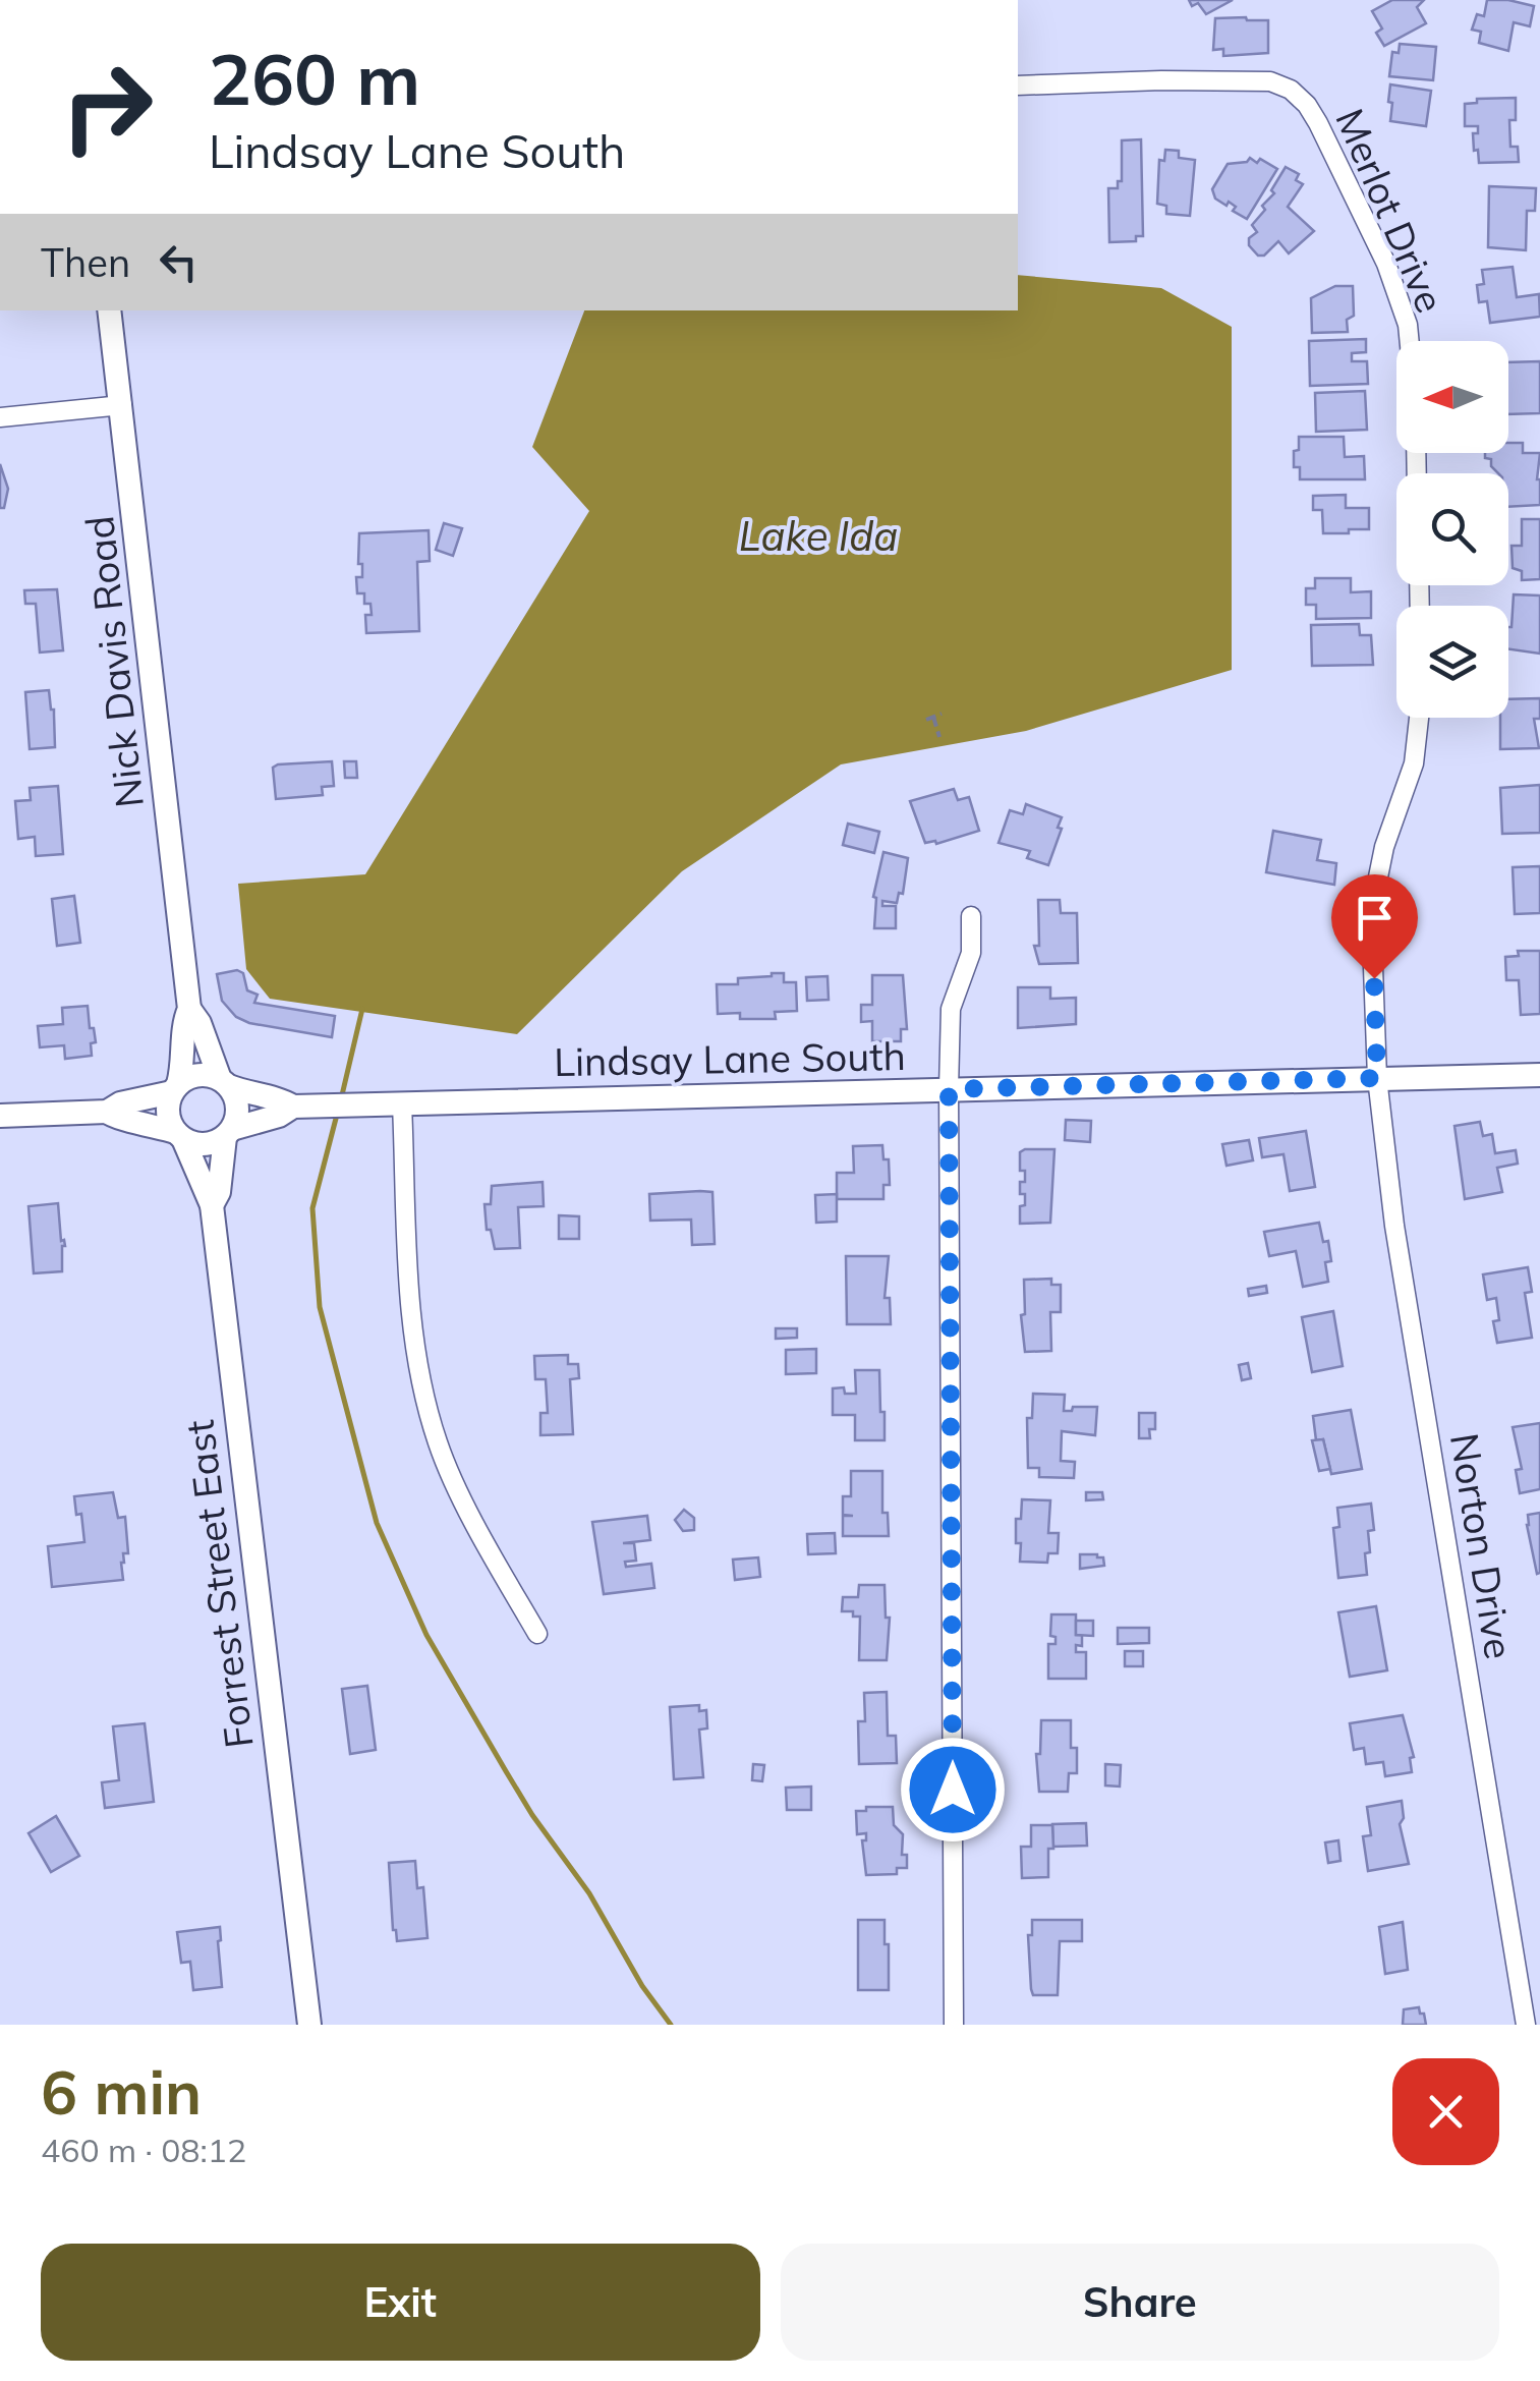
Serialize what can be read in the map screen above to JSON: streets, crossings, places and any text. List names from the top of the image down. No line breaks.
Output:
{"streets":{"street":["Merlot Drive","Nick Davis Road","Lindsay Lane South","Norton Drive","Forrest Street East"]},"crossings":[["Nick Davis Road","Lindsay Lane South"],["Nick Davis Road","Forrest Street East"],["Lindsay Lane South","Norton Drive"],["Lindsay Lane South","Forrest Street East"]],"water":["Lake Ida"],"north":"left","page":{"turn":["260 m","Lindsay Lane South"],"then":"Then","heading":["6 min","460 m · 08:12"],"buttons":["Exit","Share"]}}
